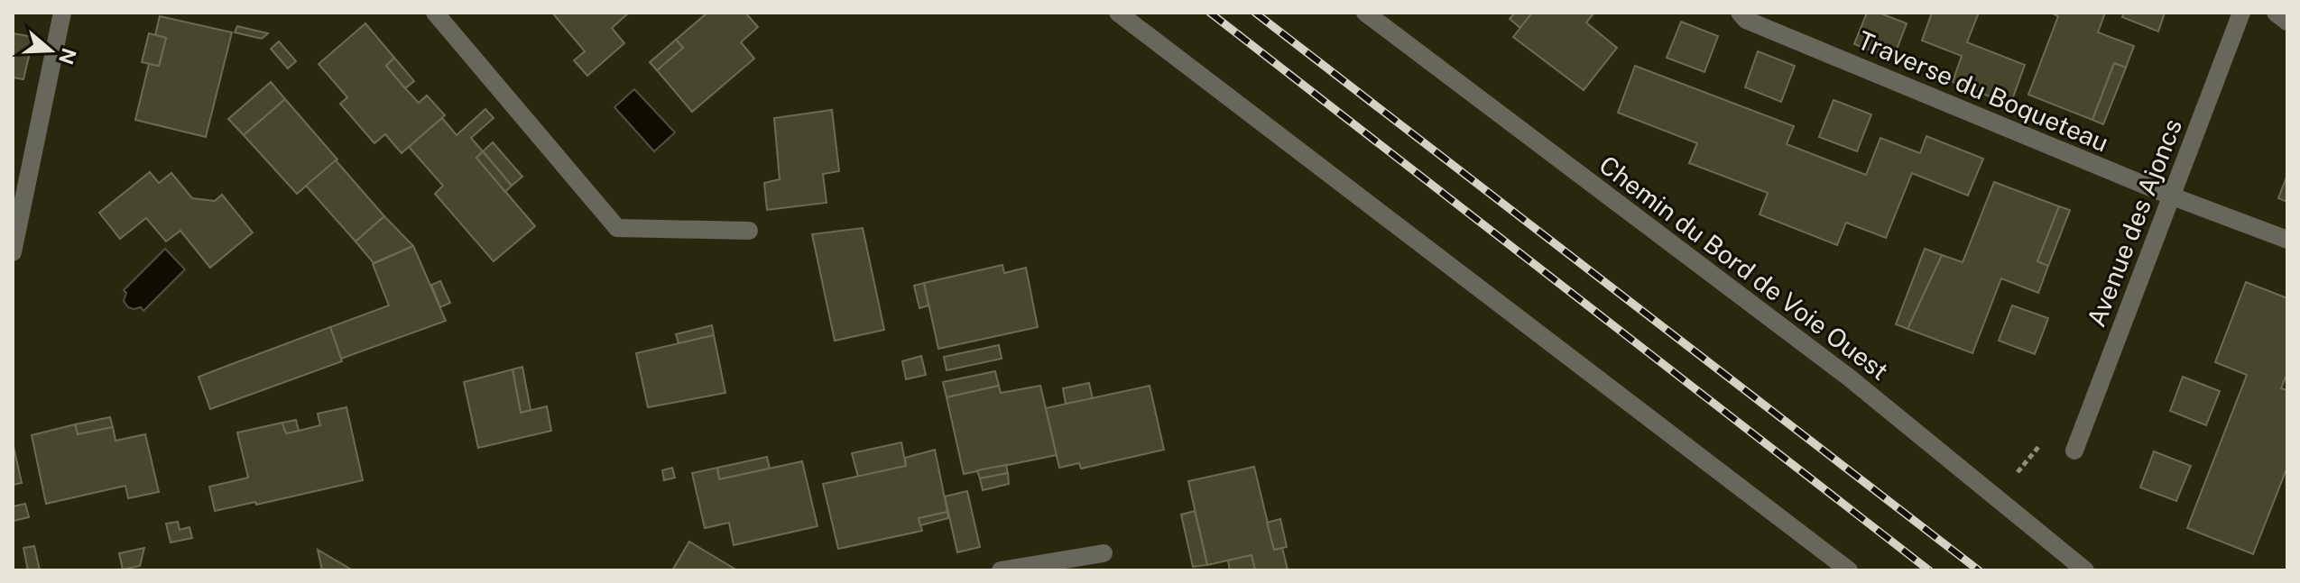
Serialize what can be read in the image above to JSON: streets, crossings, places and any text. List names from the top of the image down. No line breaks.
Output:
{"streets":{"street":["Traverse du Boqueteau","Avenue des Ajoncs","Chemin du Bord de Voie Ouest"]},"crossings":[["Traverse du Boqueteau","Avenue des Ajoncs"]],"north":"right"}
